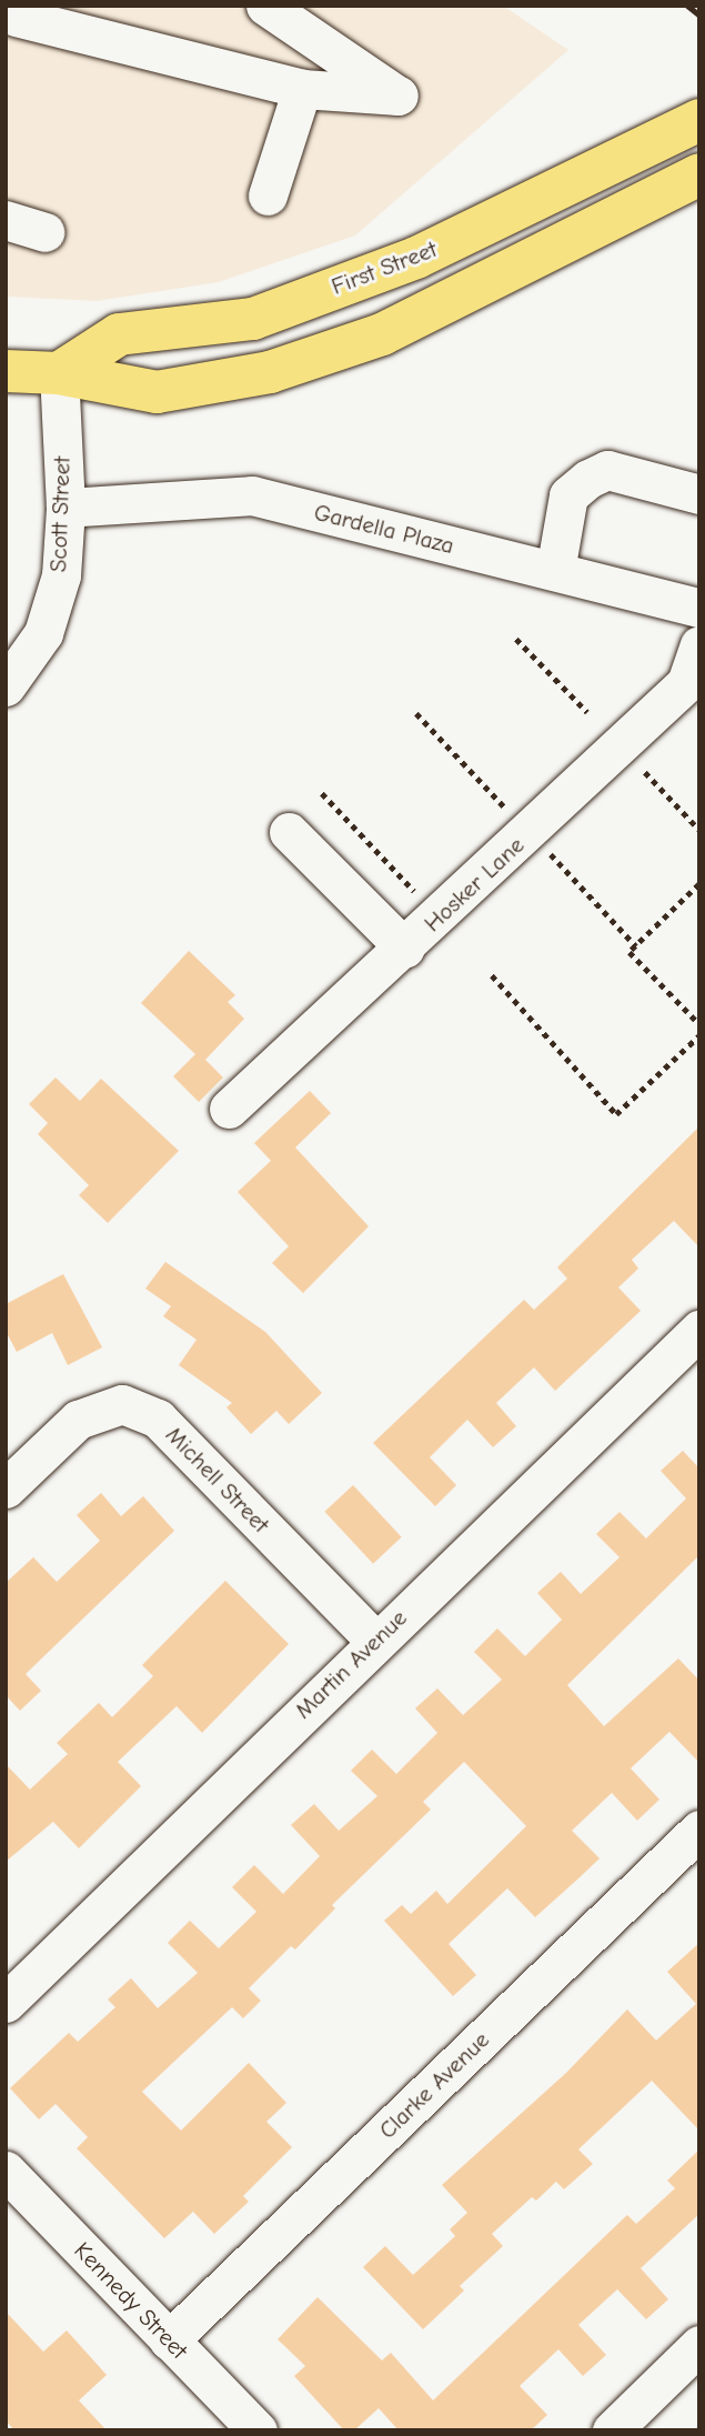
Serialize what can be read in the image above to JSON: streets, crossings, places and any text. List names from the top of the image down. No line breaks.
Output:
{"streets":{"main road":["First Street"],"street":["Scott Street","Gardella Plaza","Hosker Lane","Michell Street","Martin Avenue","Clarke Avenue","Kennedy Street"]},"crossings":[["First Street","Scott Street"],["Scott Street","Gardella Plaza"],["Michell Street","Martin Avenue"],["Clarke Avenue","Kennedy Street"]]}
